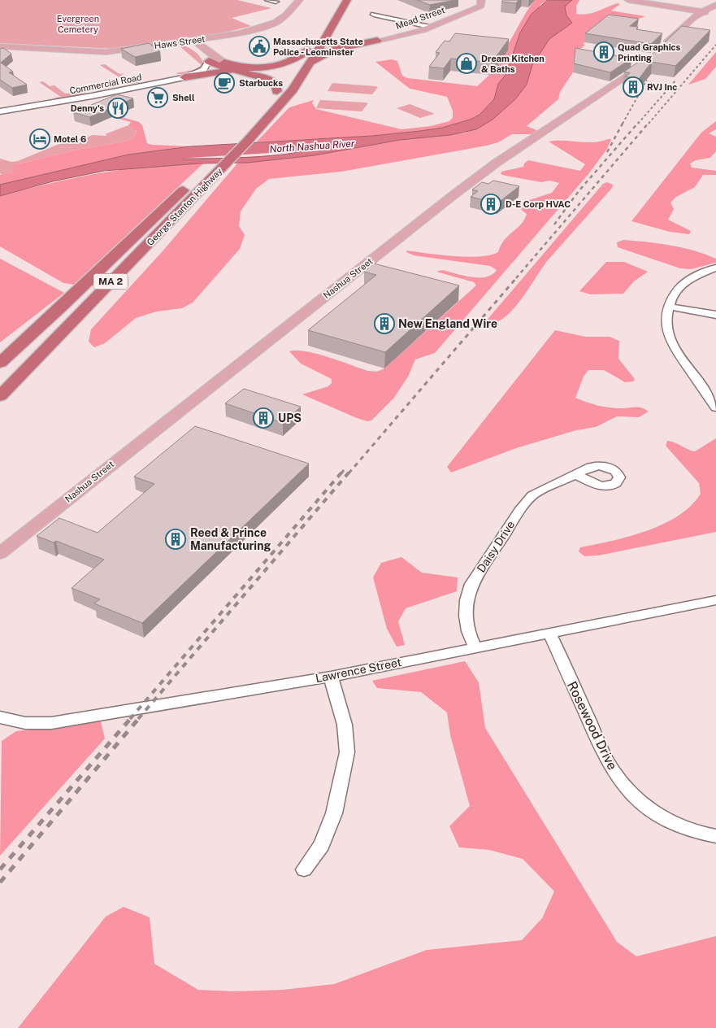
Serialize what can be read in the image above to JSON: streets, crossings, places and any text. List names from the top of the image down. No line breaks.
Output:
{"streets":{"highway":["George Stanton Highway","MA 2"],"main road":["Mead Street","Haws Street","Nashua Street"],"street":["Commercial Road","Daisy Drive","Lawrence Street","Rosewood Drive"]},"crossings":[["Daisy Drive","Lawrence Street"],["Lawrence Street","Rosewood Drive"]],"water":["North Nashua River"],"parks":["Evergreen Cemetery"],"places":{"public building":["Massachusetts State Police - Leominster"],"building":["Quad Graphics Printing","RVJ Inc","D-E Corp HVAC","New England Wire","UPS","Reed & Prince Manufacturing"],"shop":["Dream Kitchen & Baths"],"cafe":["Starbucks"],"supermarket":["Shell"],"restaurant":["Denny's"],"hotel":["Motel 6"]}}
